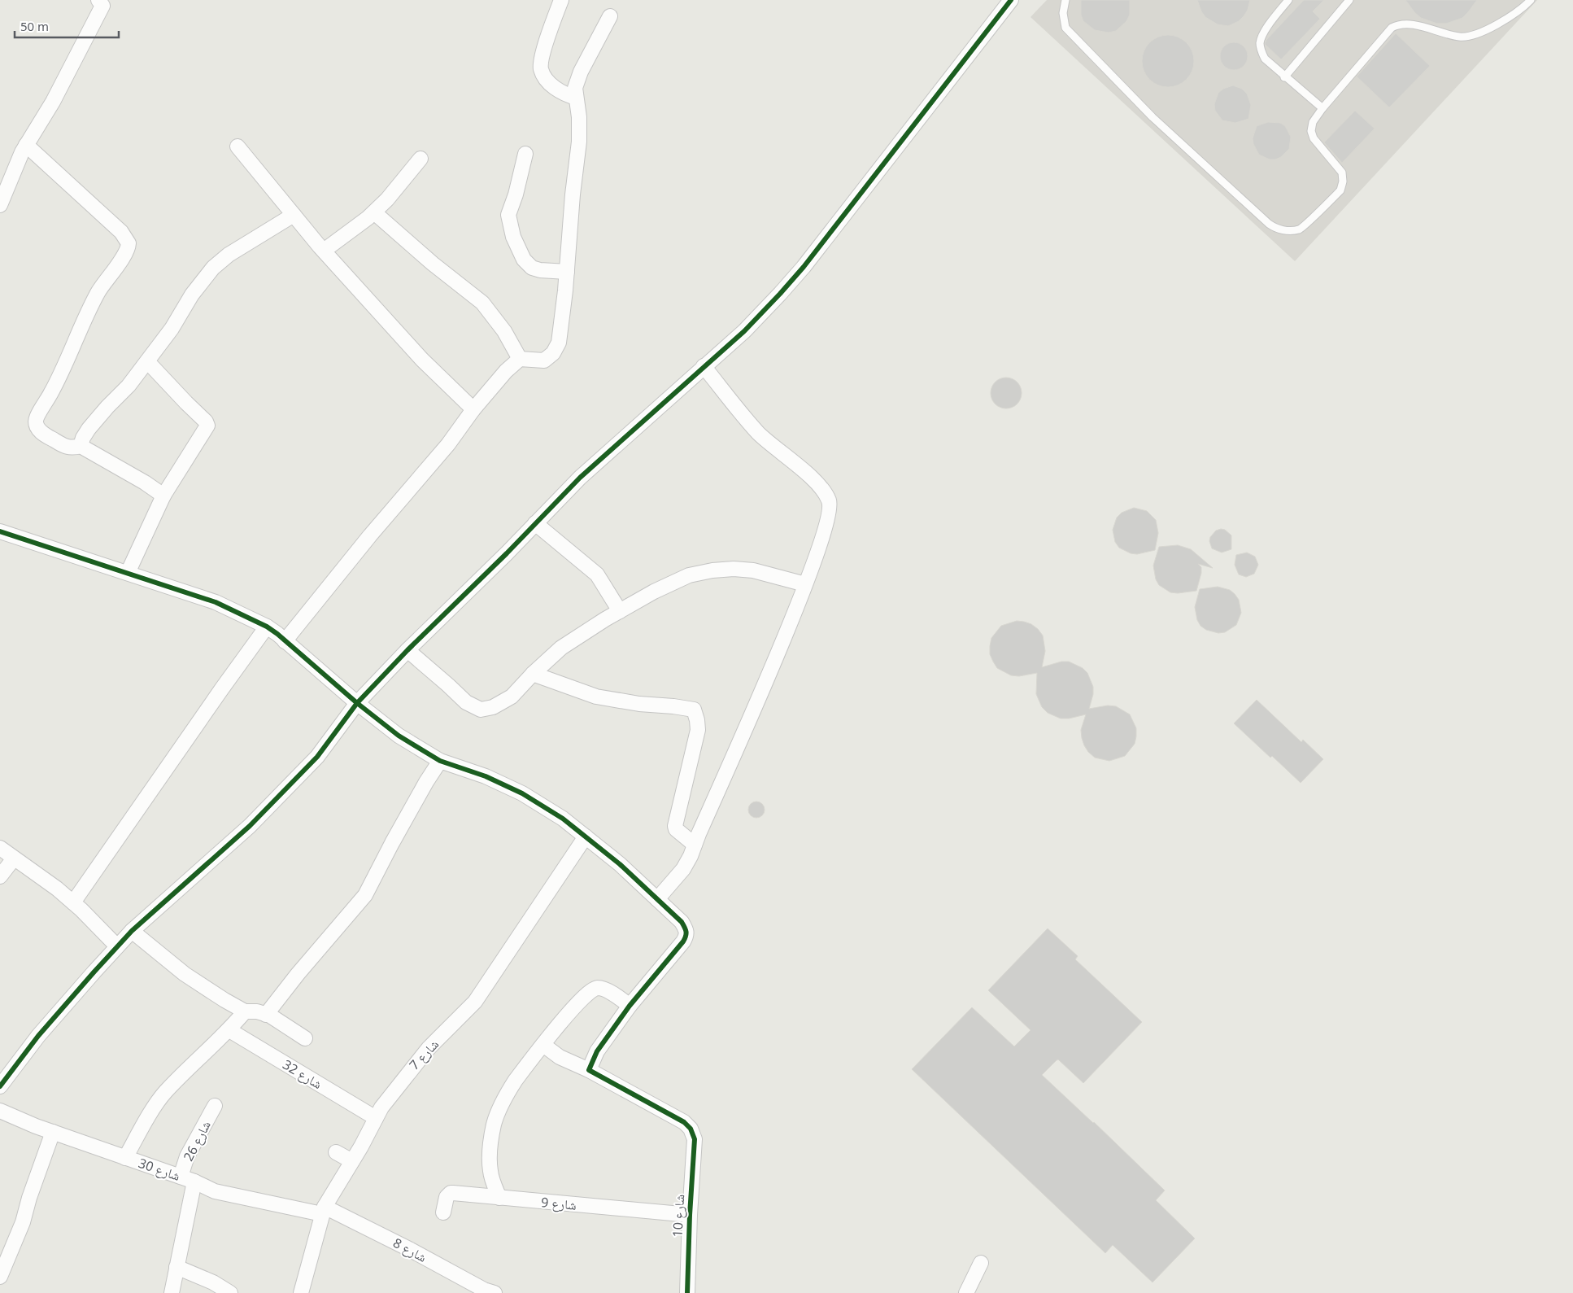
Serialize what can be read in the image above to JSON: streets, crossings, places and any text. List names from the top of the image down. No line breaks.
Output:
{"streets":{"street":["شارع 7","شارع 32","شارع 26","شارع 30","شارع 9","شارع 10","شارع 8"]},"crossings":[["شارع 7","شارع 32"],["شارع 7","شارع 30"],["شارع 7","شارع 8"],["شارع 26","شارع 30"],["شارع 30","شارع 8"],["شارع 9","شارع 10"]],"scale_bar":"50 m"}
